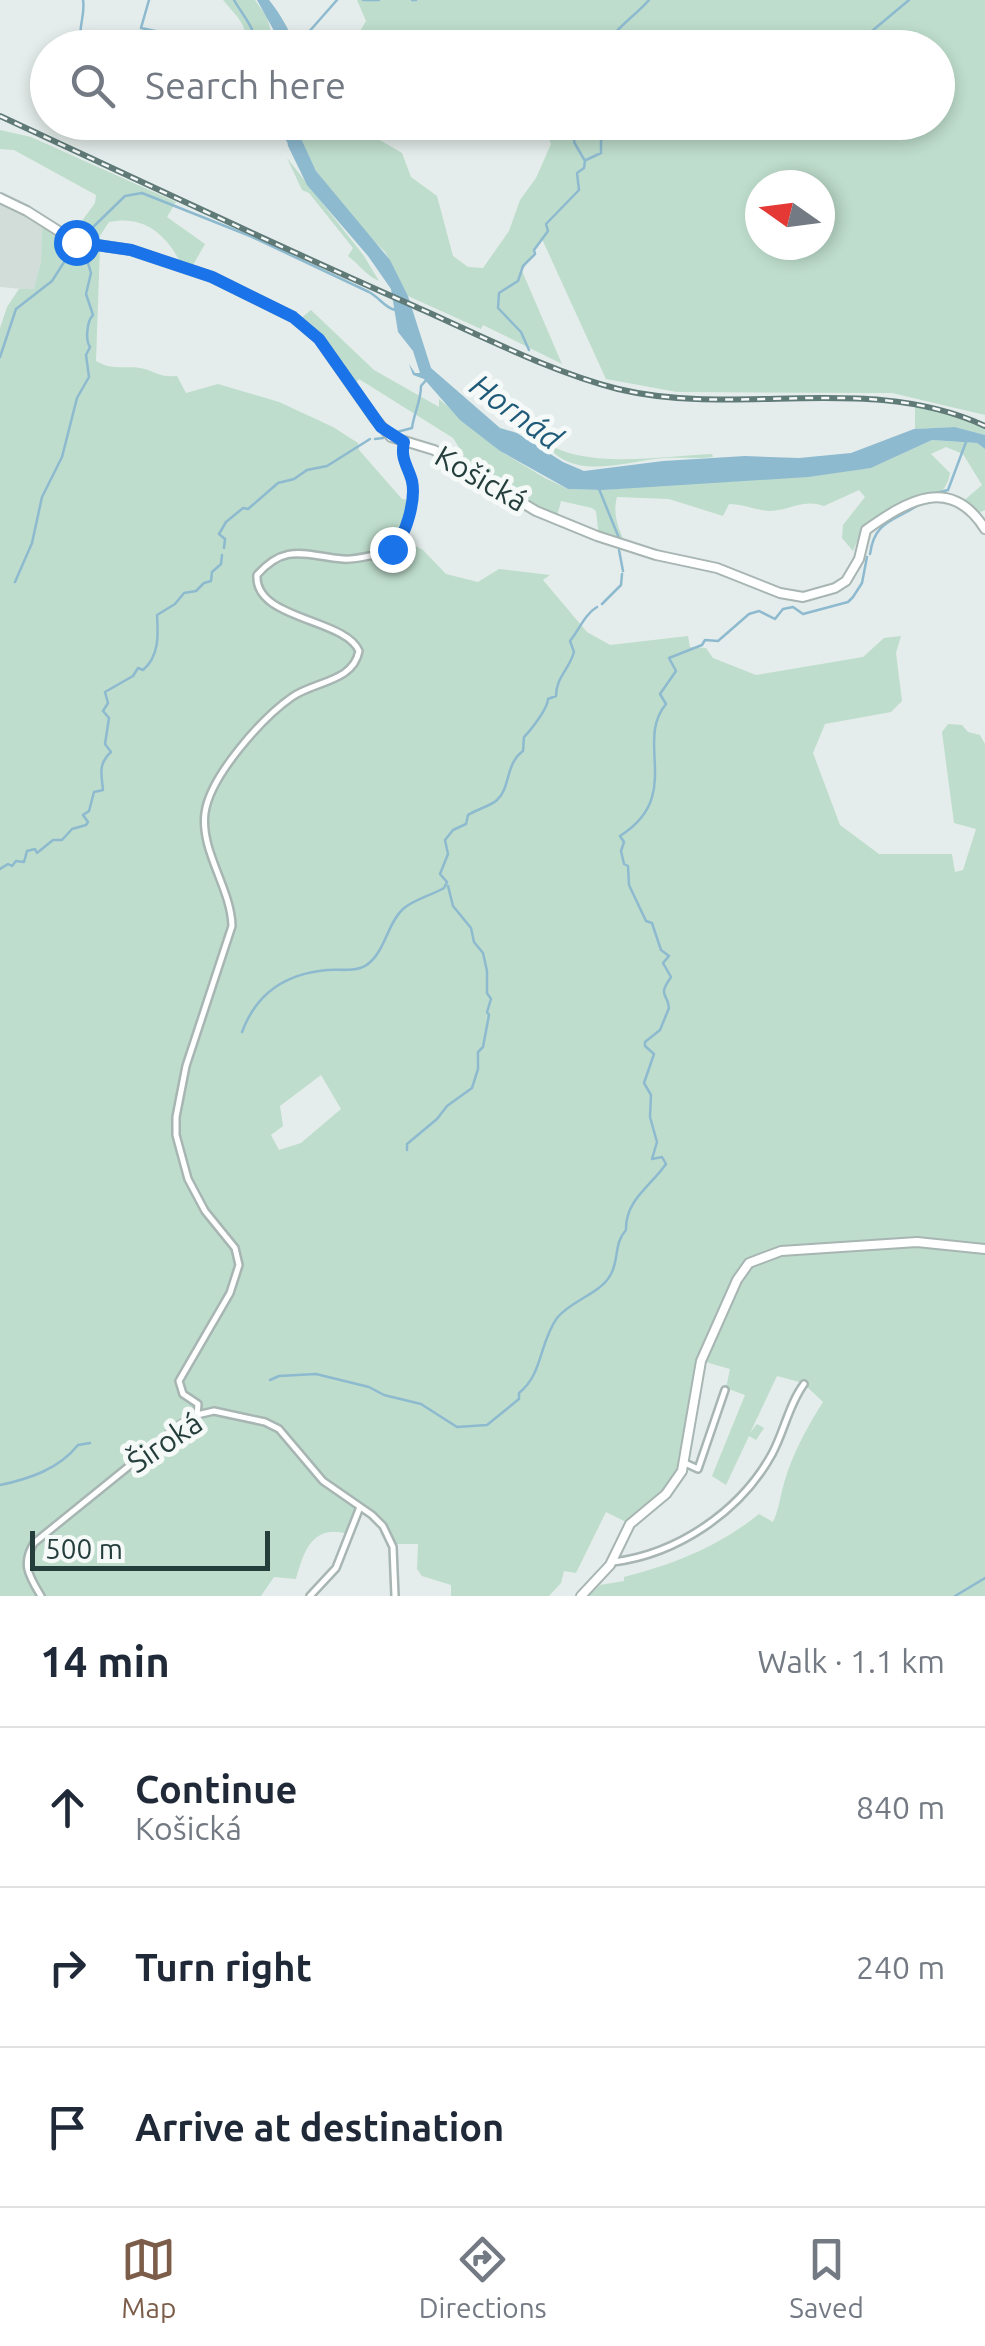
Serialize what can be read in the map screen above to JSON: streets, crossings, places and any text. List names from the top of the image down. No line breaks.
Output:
{"streets":{"street":["Košická","Široká"]},"water":["Hornád"],"scale_bar":"500 m","north":"left","page":{"search":"Search here","scale":"500 m","heading":["14 min","Walk · 1.1 km"],"list":[["Continue","Košická","840 m"],["Turn right","240 m"],"Arrive at destination"],"nav":["Map","Directions","Saved"]}}
